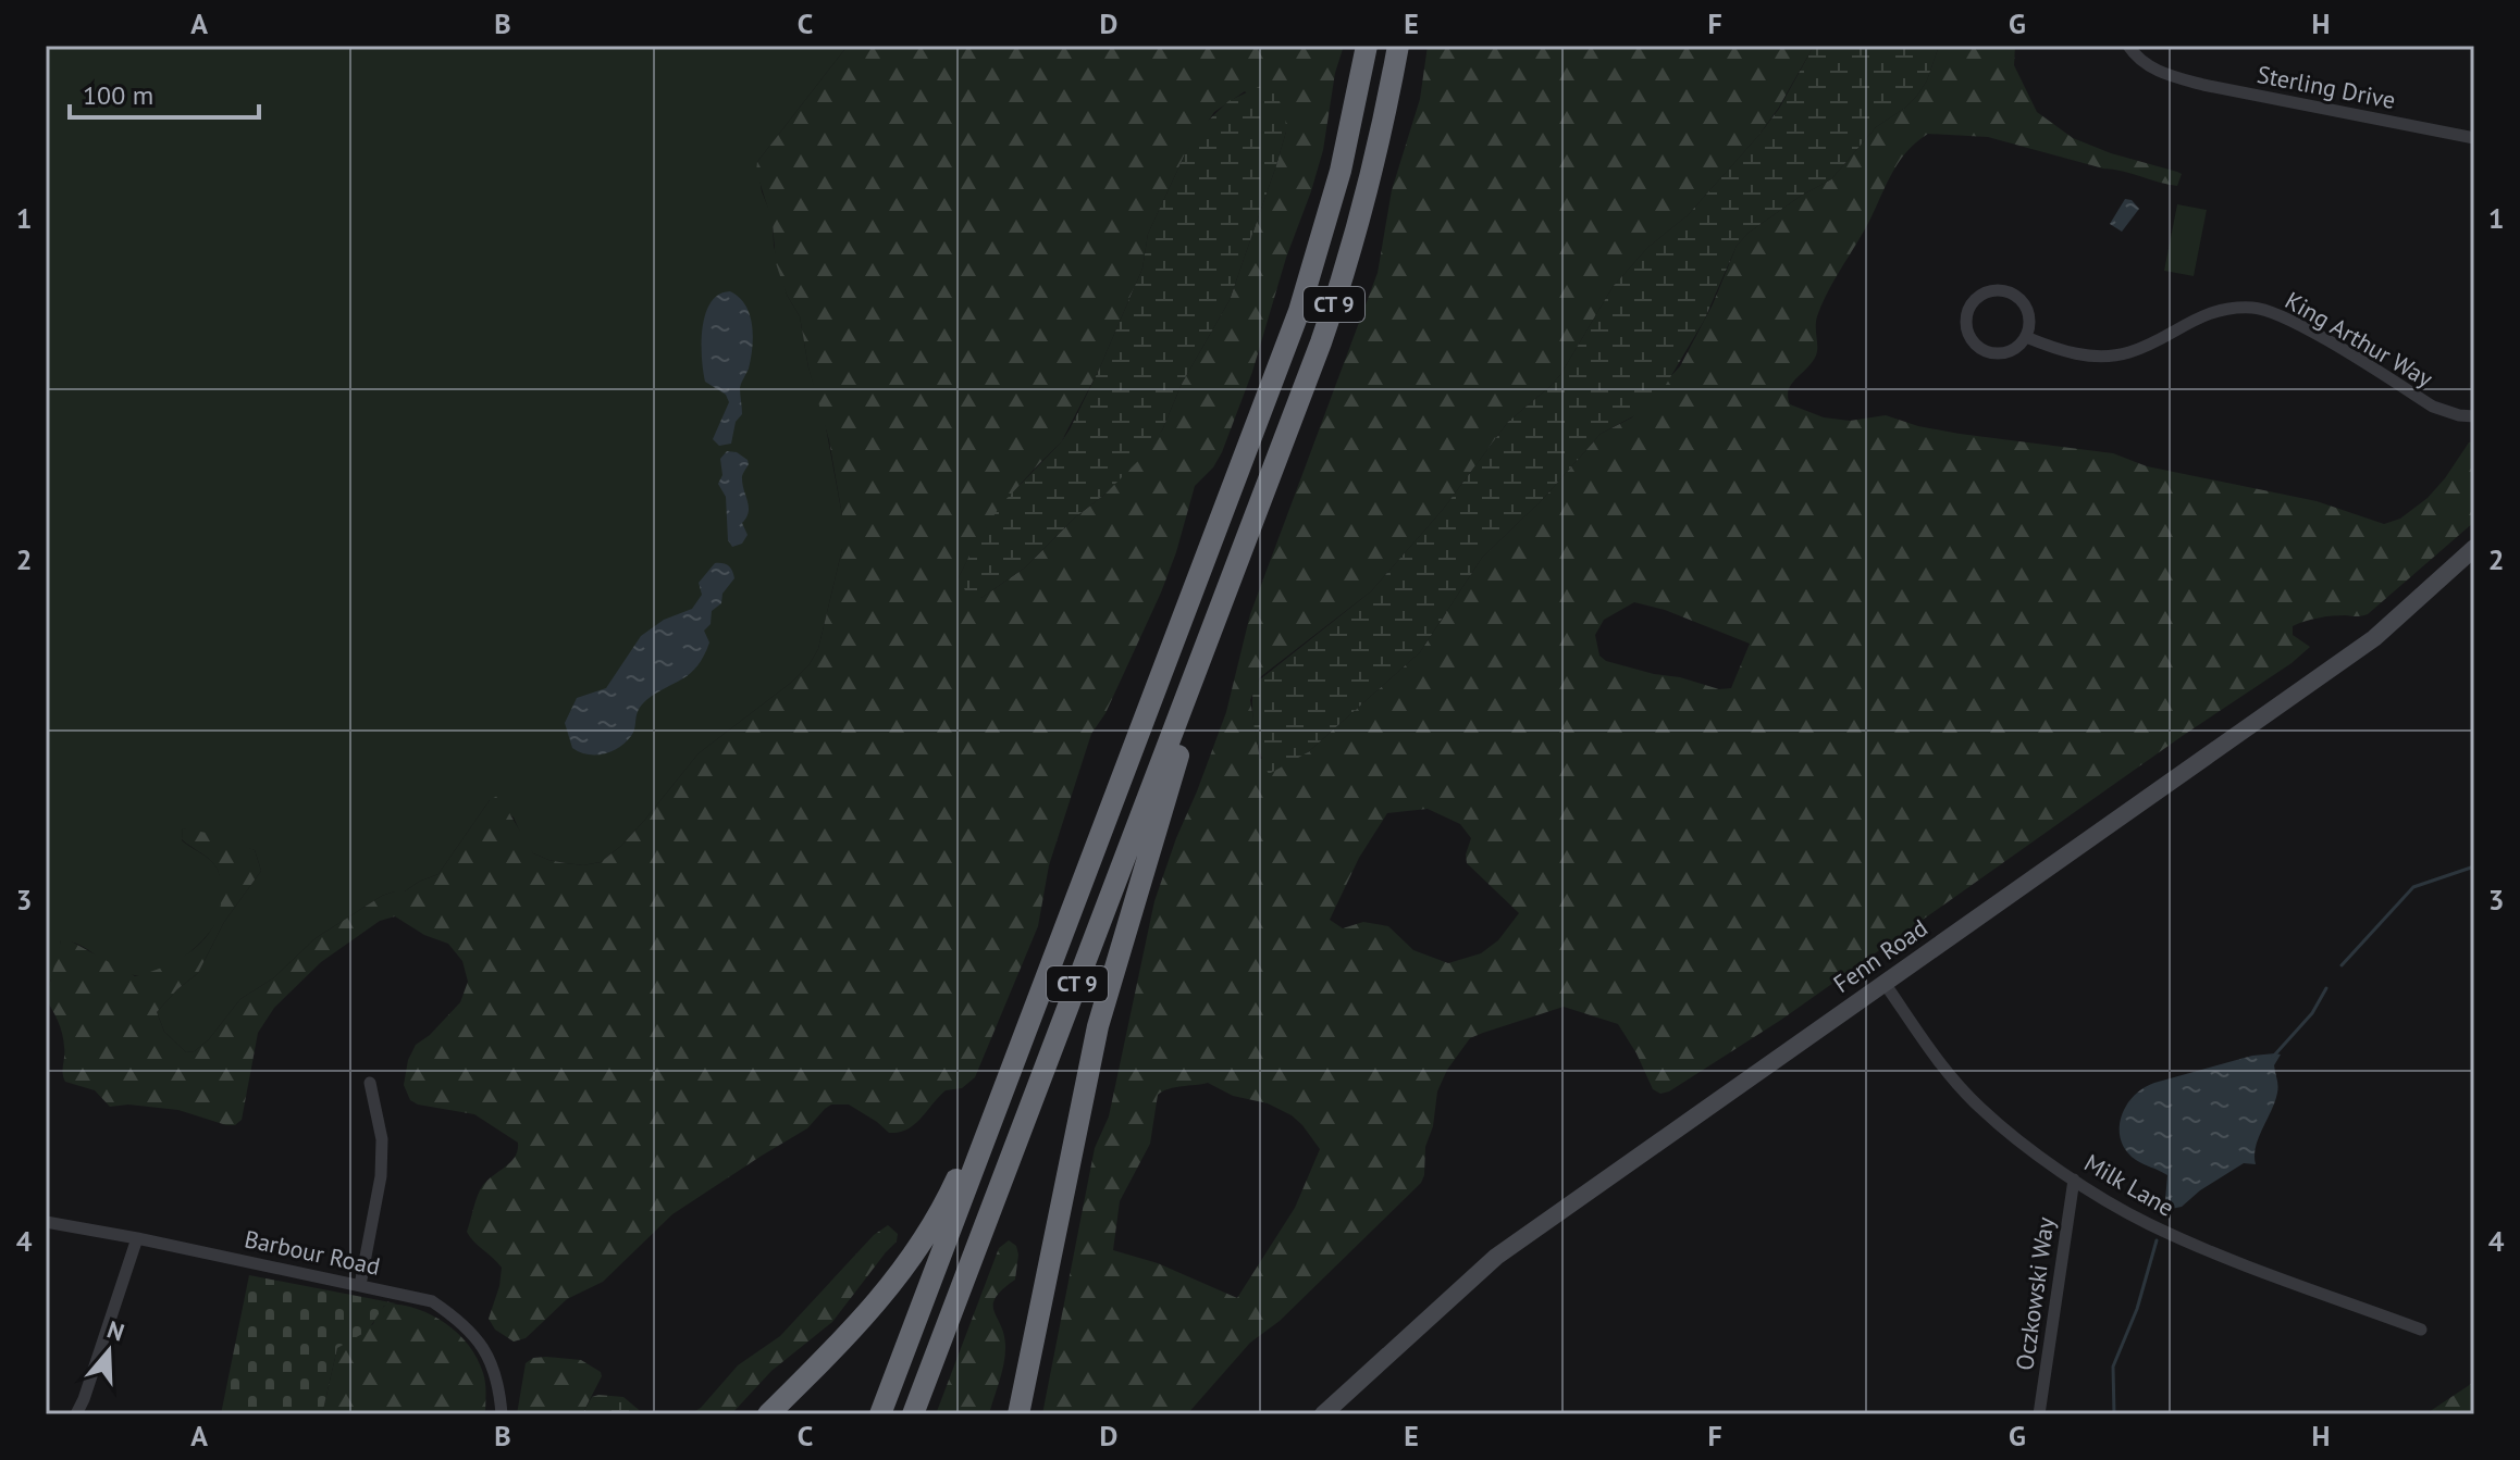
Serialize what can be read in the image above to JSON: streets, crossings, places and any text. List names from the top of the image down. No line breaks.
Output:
{"streets":{"highway":["CT 9"],"street":["Sterling Drive","King Arthur Way","Fenn Road","Milk Lane","Barbour Road","Oczkowski Way"]},"crossings":[["Fenn Road","Milk Lane"],["Milk Lane","Oczkowski Way"]],"scale_bar":"100 m","north":"top","grid":{"columns":["A","B","C","D","E","F","G","H"],"rows":["1","2","3","4"]}}
